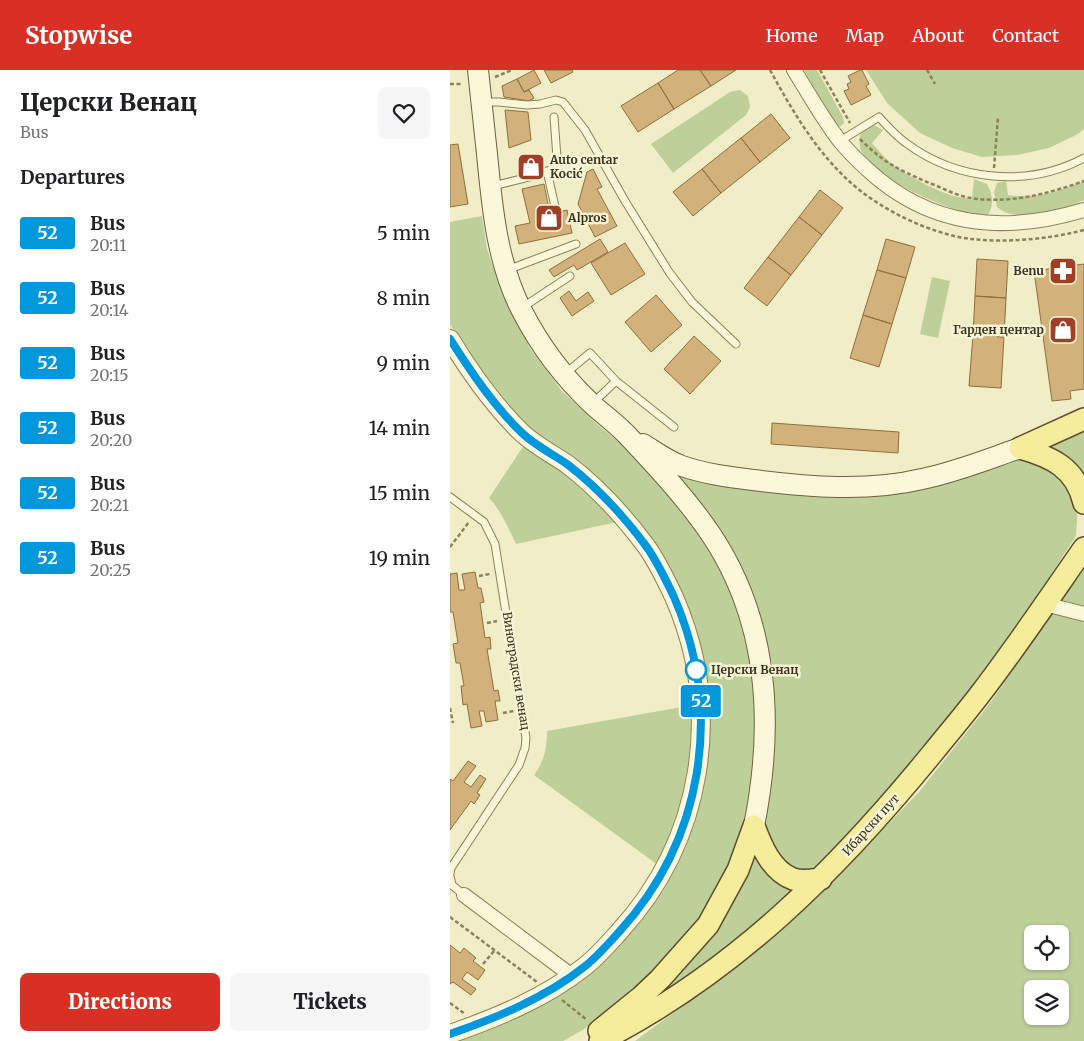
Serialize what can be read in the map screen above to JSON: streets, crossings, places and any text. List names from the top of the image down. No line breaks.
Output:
{"streets":{"main road":["Ибарски пут"],"street":["Виноградски венац"]},"places":{"shop":["Auto centar Kocić","Alpros","Гарден центар"],"pharmacy":["Benu"],"other":["Церски Венац"]},"lines":["bus line 52"],"page":{"header":"Stopwise","nav":["Home","Map","About","Contact"],"heading":[["Церски Венац","Bus"],"Departures"],"on_map":"52","list":[{"mark":"52","name":"Bus","note":"20:11","value":"5 min"},{"mark":"52","name":"Bus","note":"20:14","value":"8 min"},{"mark":"52","name":"Bus","note":"20:15","value":"9 min"},{"mark":"52","name":"Bus","note":"20:20","value":"14 min"},{"mark":"52","name":"Bus","note":"20:21","value":"15 min"},{"mark":"52","name":"Bus","note":"20:25","value":"19 min"}],"buttons":["Directions","Tickets"]}}
